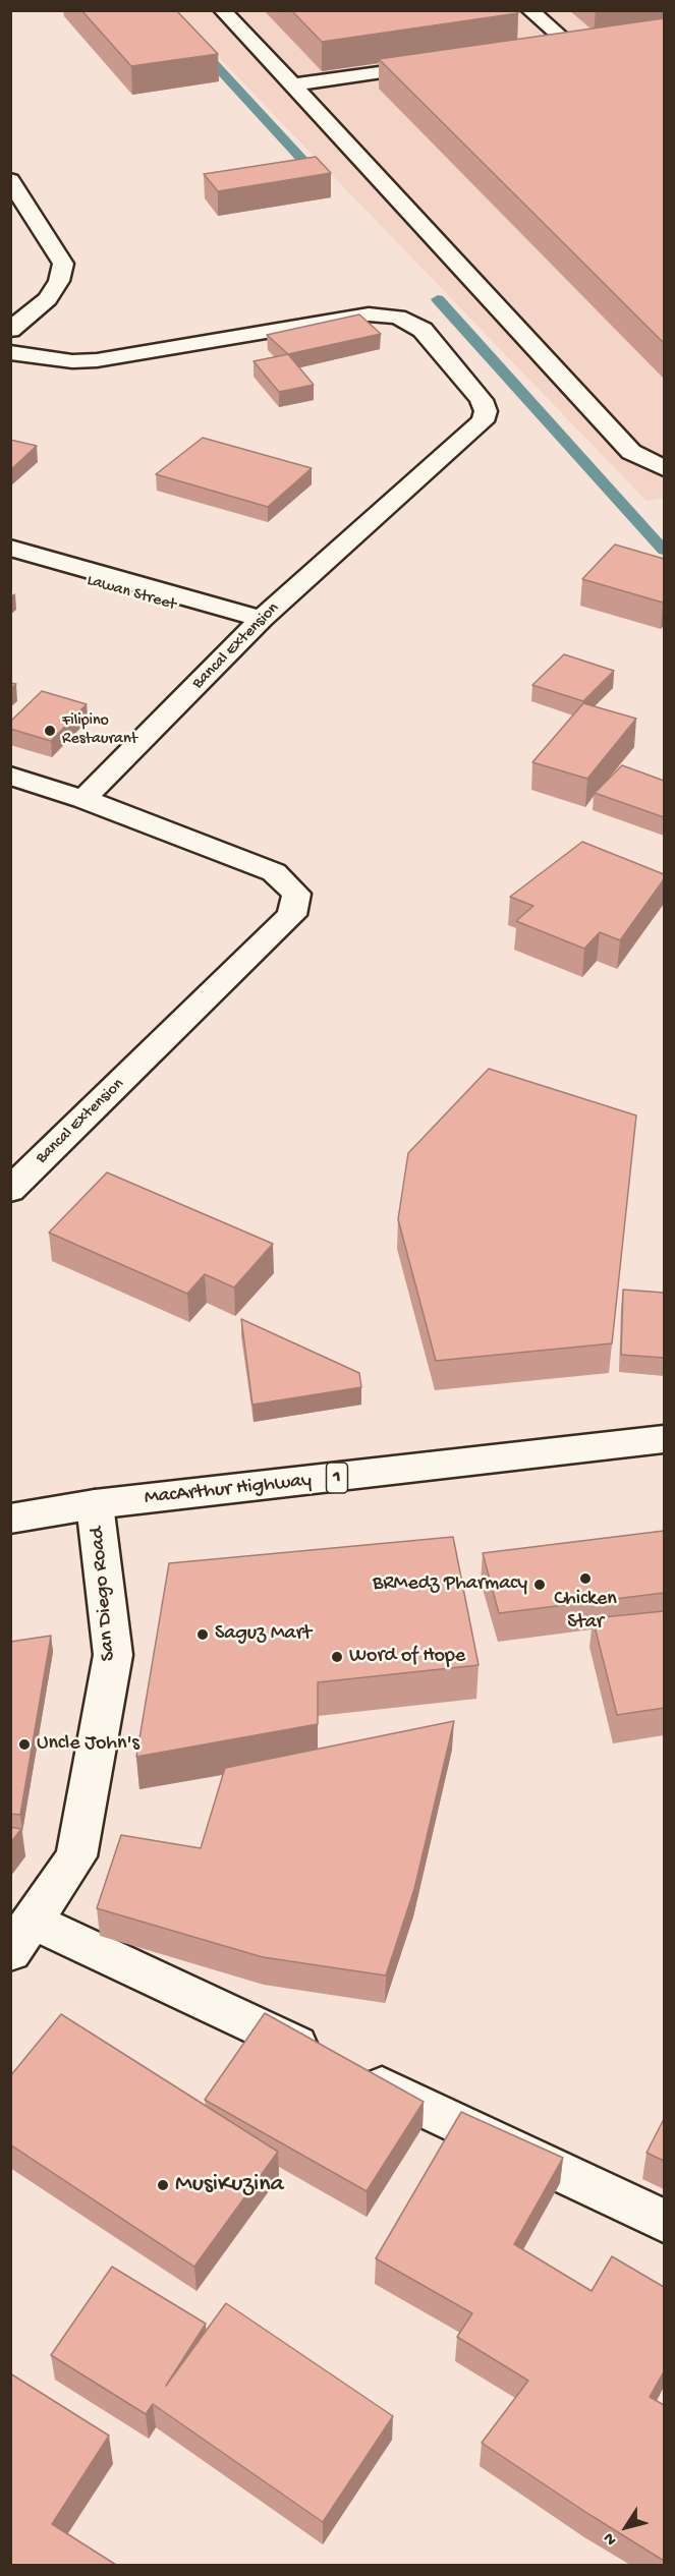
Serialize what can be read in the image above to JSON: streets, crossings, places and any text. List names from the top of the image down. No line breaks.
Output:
{"streets":{"main road":["Lawan Street","Bancal Extension","1","MacArthur Highway","San Diego Road"]},"crossings":[["Lawan Street","Bancal Extension"],["MacArthur Highway","San Diego Road"]],"places":["Filipino Restaurant","Chicken Star","BRMedz Pharmacy","Saguz Mart","Word of Hope","Uncle John's","MusiKuzina"],"north":"bottom left"}
